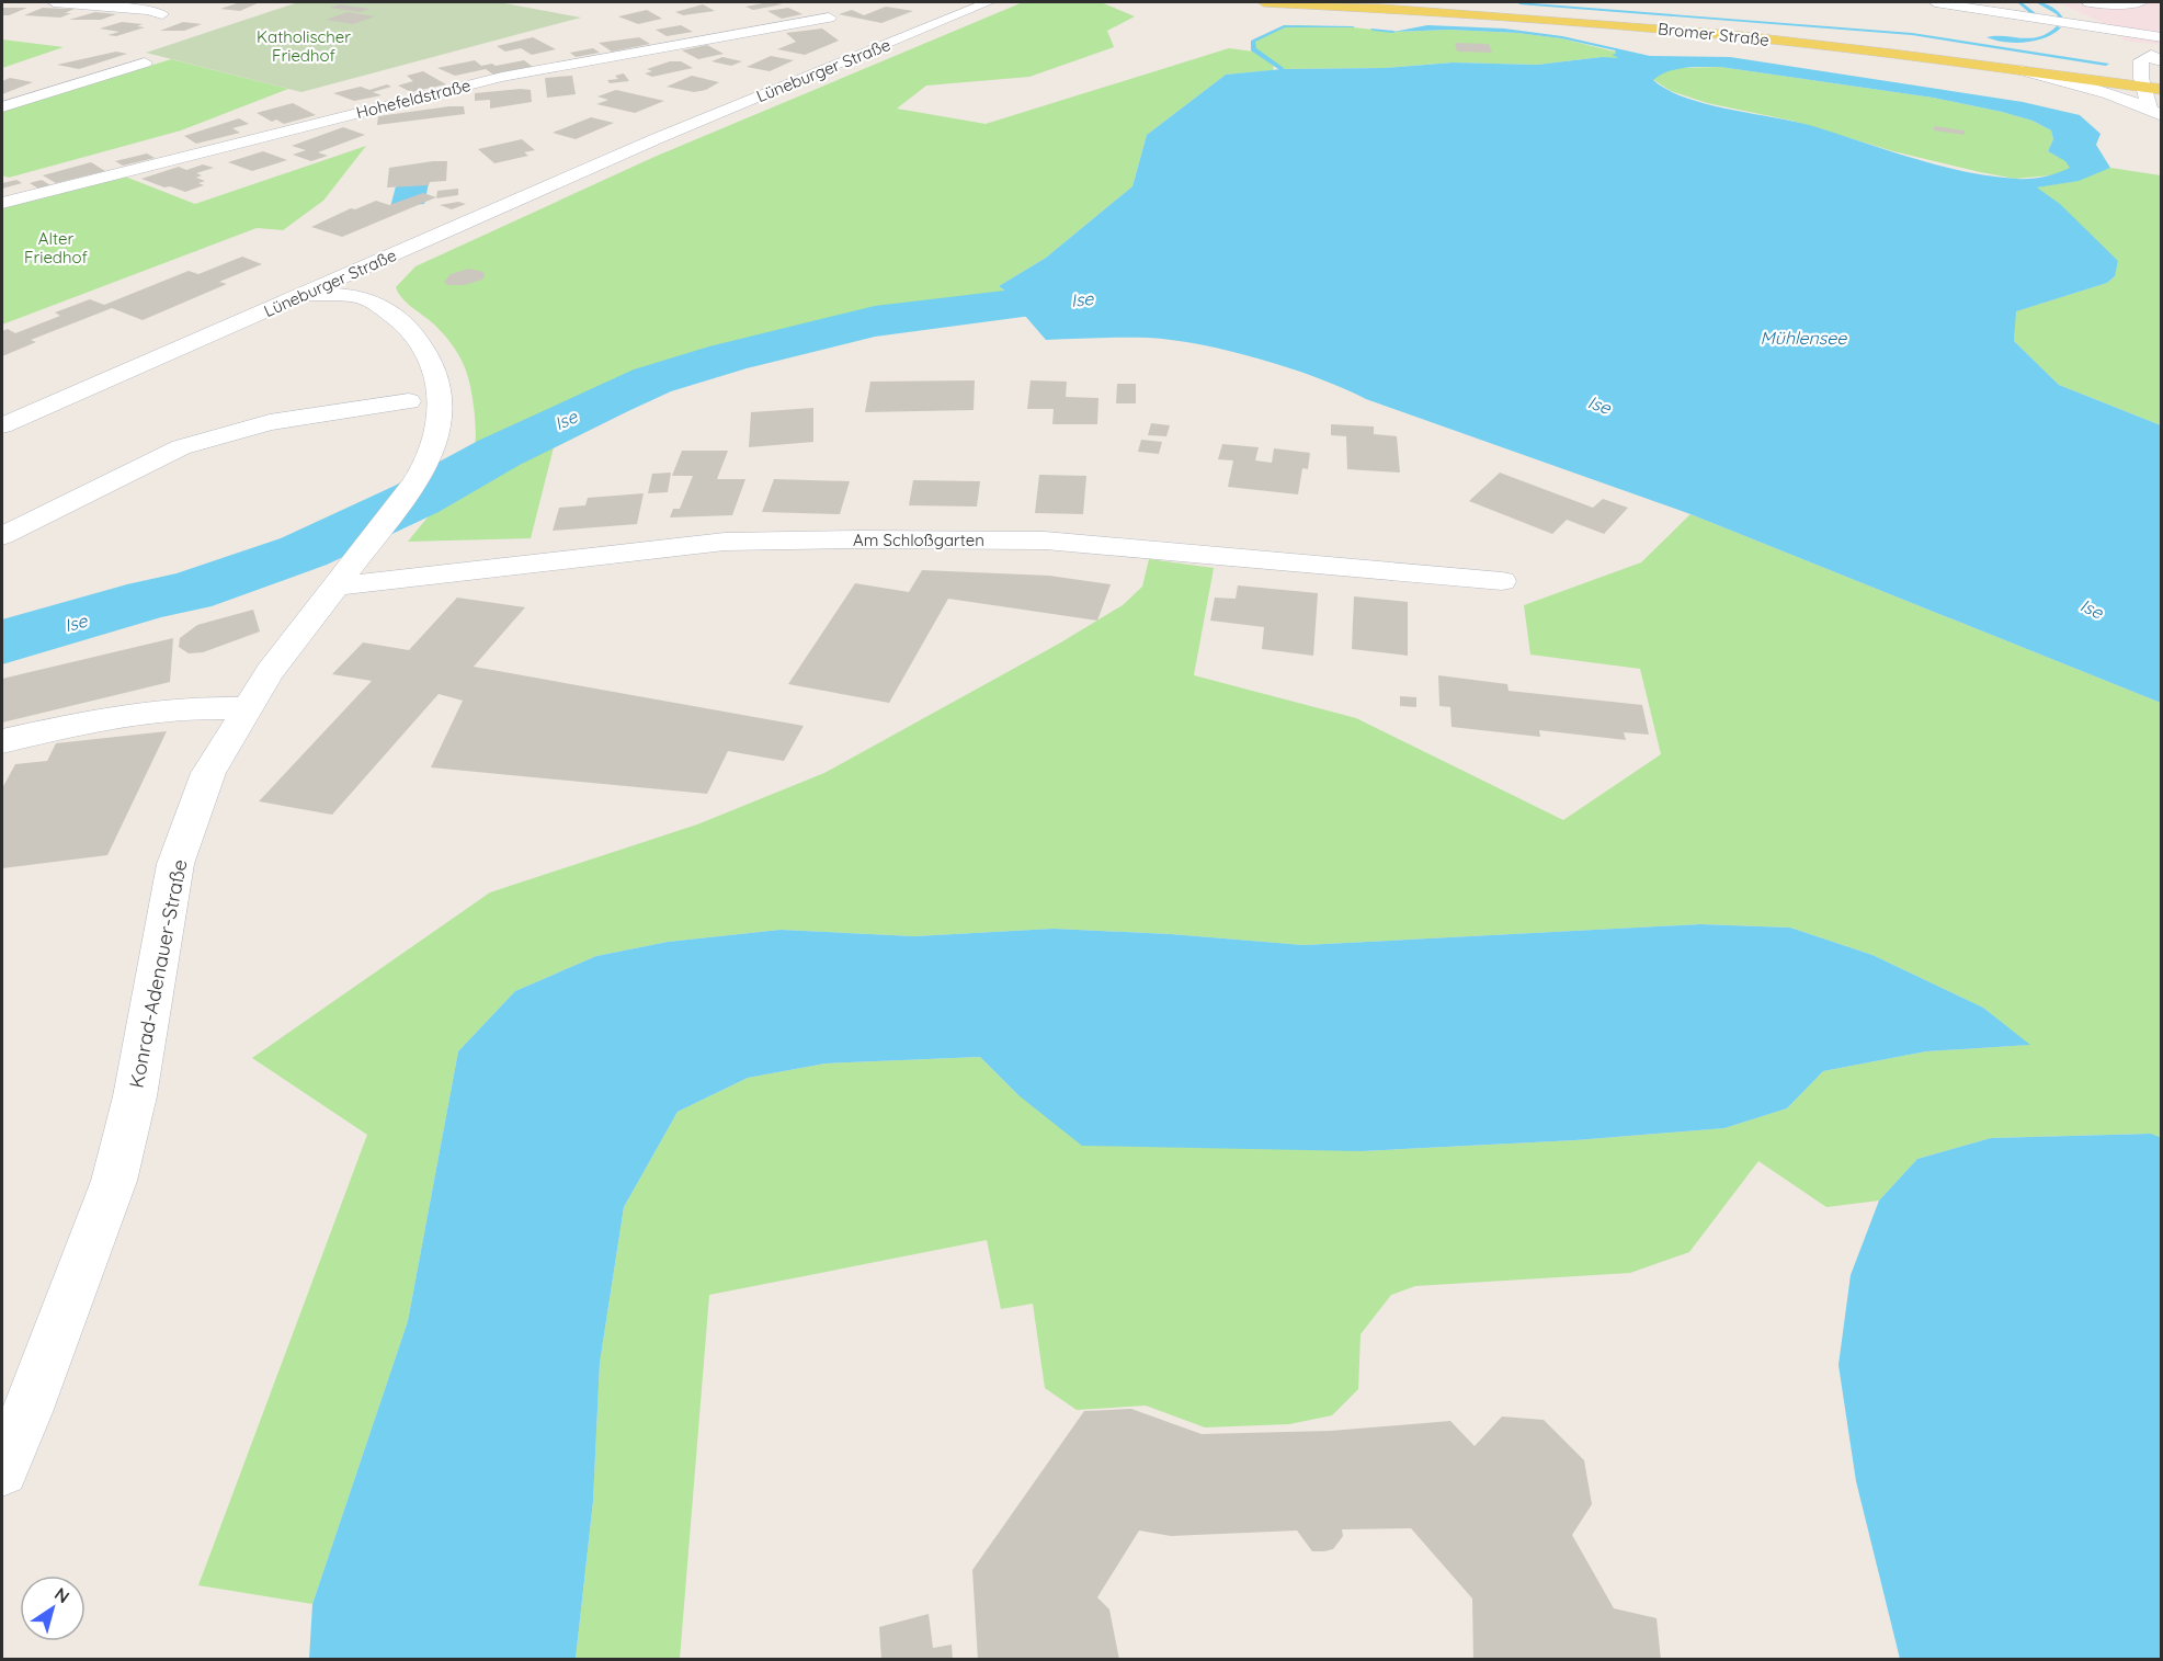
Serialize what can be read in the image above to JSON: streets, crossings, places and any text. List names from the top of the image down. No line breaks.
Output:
{"streets":{"main road":["Bromer Straße"],"street":["Lüneburger Straße","Hohefeldstraße","Am Schloßgarten","Konrad-Adenauer-Straße"]},"crossings":[["Lüneburger Straße","Konrad-Adenauer-Straße"],["Am Schloßgarten","Konrad-Adenauer-Straße"]],"water":["Ise","Mühlensee"],"parks":["Katholischer Friedhof","Alter Friedhof"],"north":"top right"}
